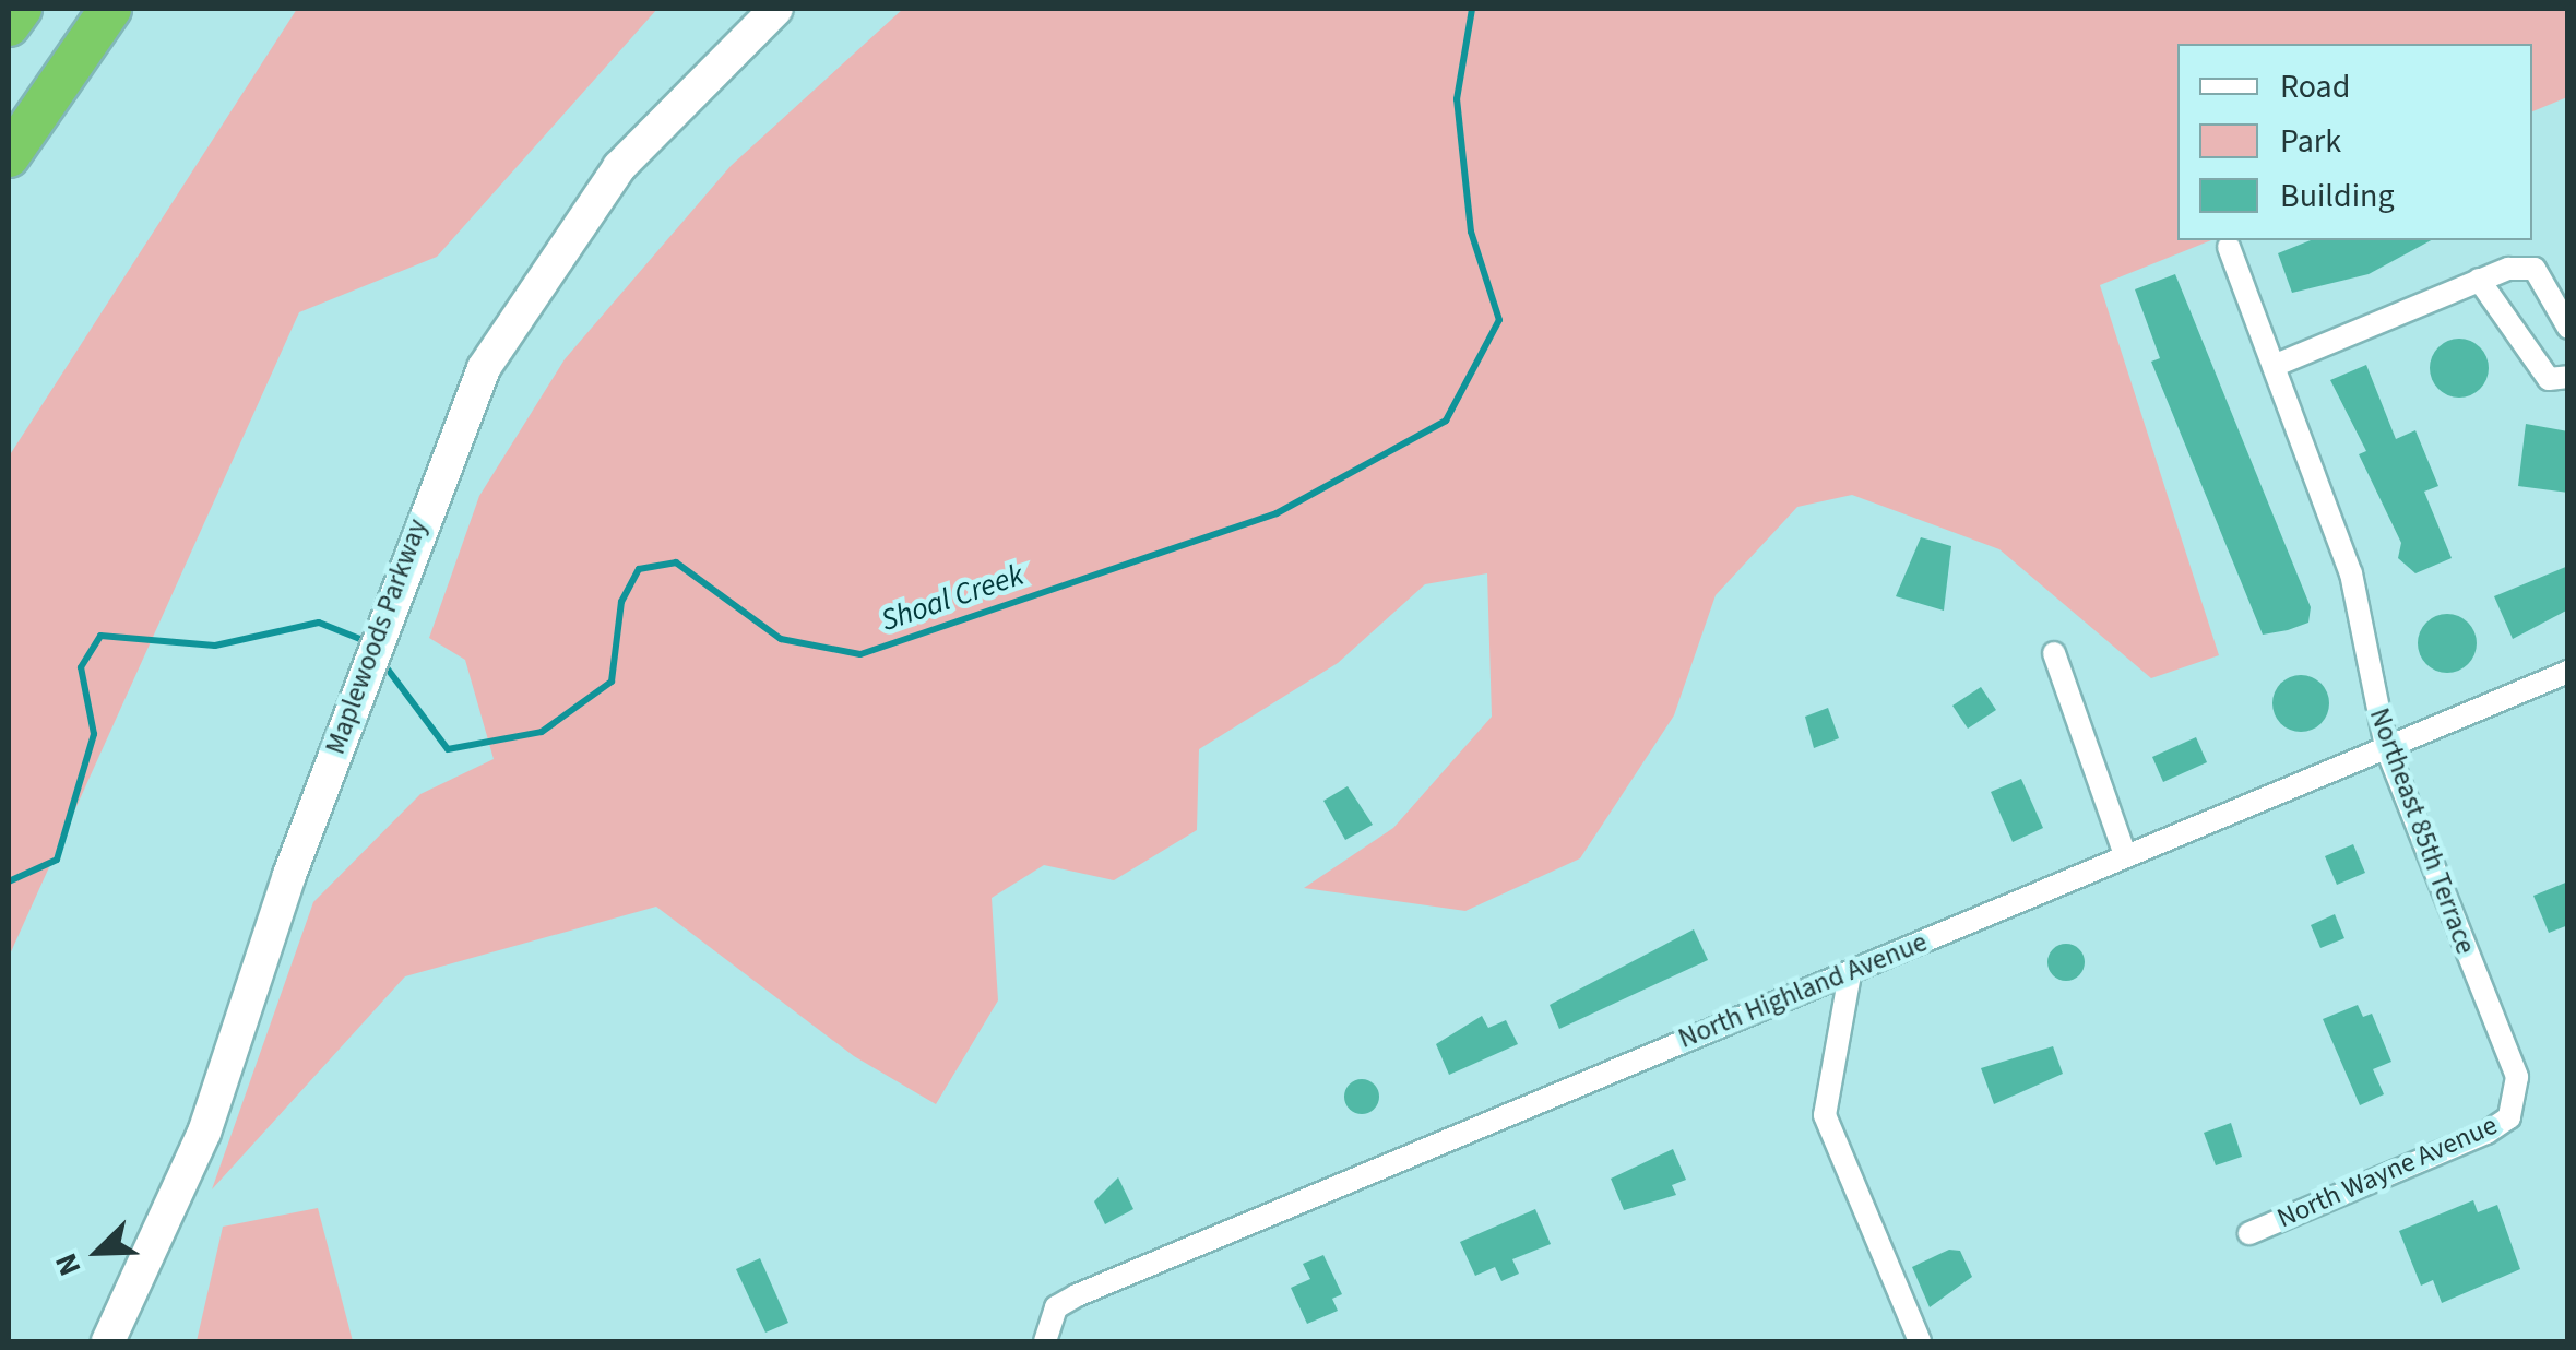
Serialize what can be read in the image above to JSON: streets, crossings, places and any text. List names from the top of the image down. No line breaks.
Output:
{"streets":{"main road":["Maplewoods Parkway"],"street":["Northeast 85th Terrace","North Highland Avenue","North Wayne Avenue"]},"crossings":[["Northeast 85th Terrace","North Highland Avenue"],["Northeast 85th Terrace","North Wayne Avenue"]],"water":["Shoal Creek"],"legend":["Road","Park","Building"],"north":"bottom left"}
